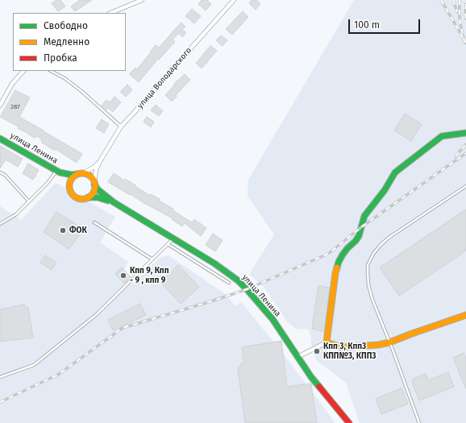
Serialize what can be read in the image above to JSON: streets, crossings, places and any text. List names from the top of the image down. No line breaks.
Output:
{"streets":{"street":["улица Володарского","улица Ленина"]},"places":["ФОК","Кпп 9, Кпп - 9 , кпп 9","Кпп 3, Кпп3 КПП№3, КПП3"],"house_numbers":["287"],"legend":["Свободно","Медленно","Пробка"],"scale_bar":"100 m"}
